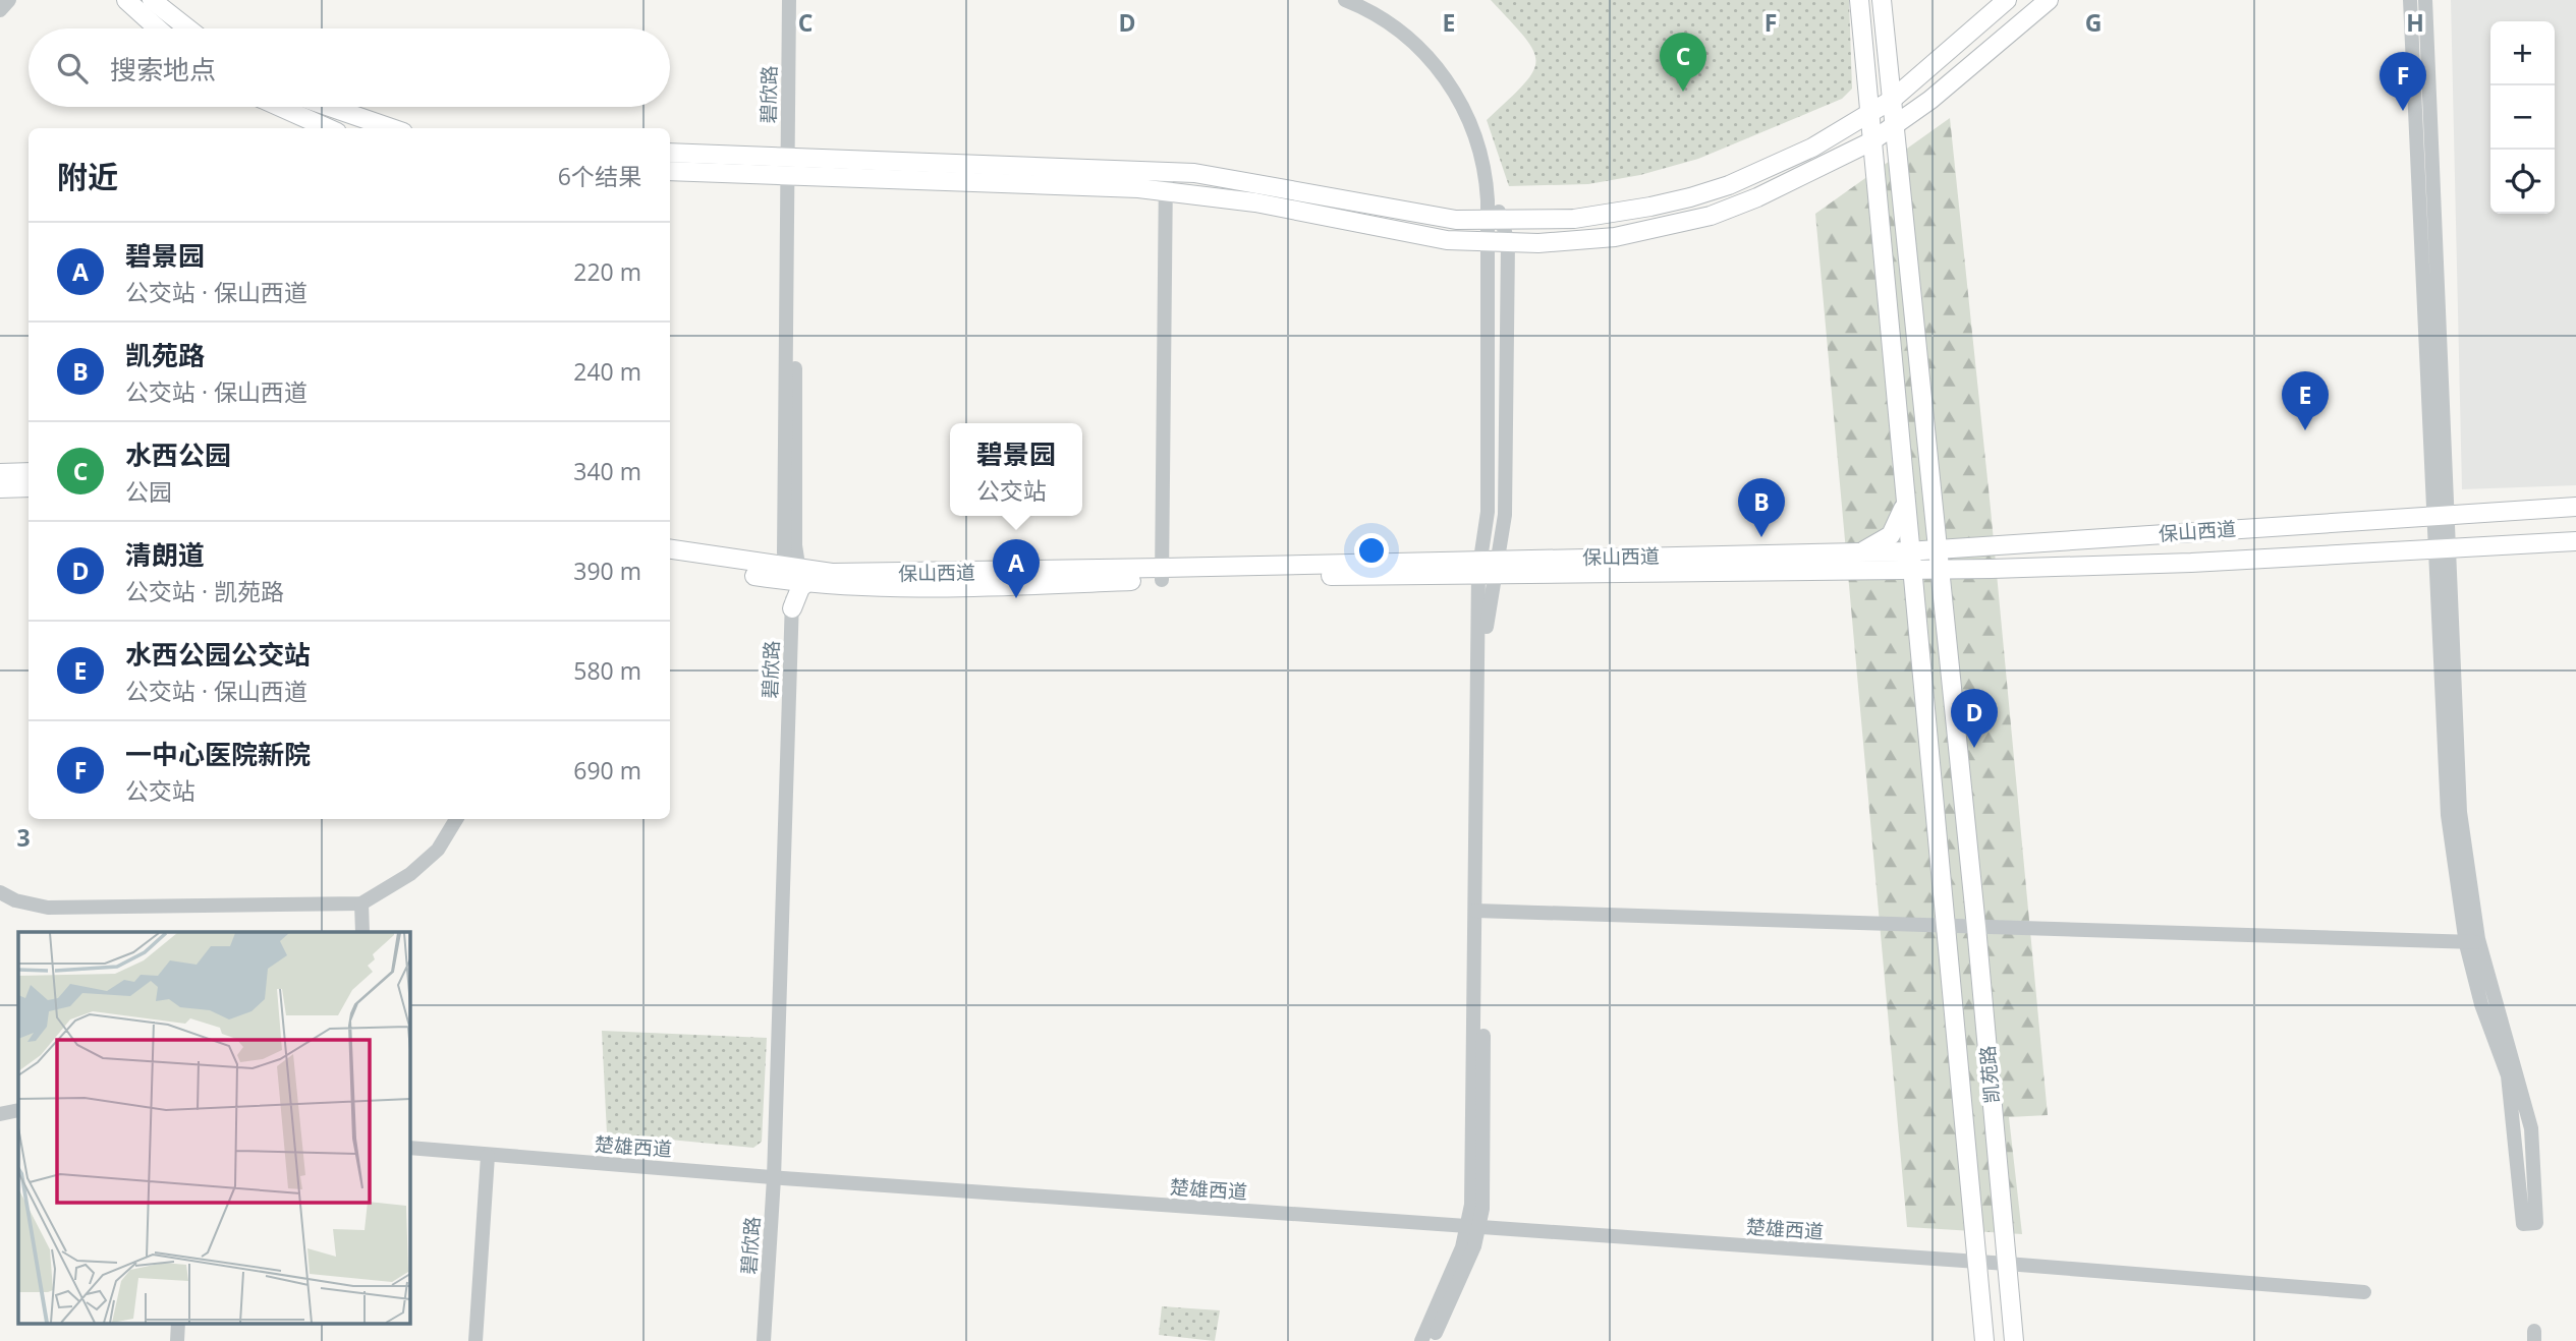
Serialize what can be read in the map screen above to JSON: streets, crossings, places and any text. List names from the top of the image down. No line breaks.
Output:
{"streets":{"main road":["保山西道","凯苑路"],"street":["碧欣路","楚雄西道"]},"crossings":[["碧欣路","保山西道"],["碧欣路","楚雄西道"],["保山西道","凯苑路"],["凯苑路","楚雄西道"]],"page":{"map_buttons":["+","−"],"search":"搜索地点","pins":["C","F","E","B","A","D"],"heading":["附近","6个结果"],"list":[{"mark":"A","name":"碧景园","note":"公交站 · 保山西道","value":"220 m"},{"mark":"B","name":"凯苑路","note":"公交站 · 保山西道","value":"240 m"},{"mark":"C","name":"水西公园","note":"公园","value":"340 m"},{"mark":"D","name":"清朗道","note":"公交站 · 凯苑路","value":"390 m"},{"mark":"E","name":"水西公园公交站","note":"公交站 · 保山西道","value":"580 m"},{"mark":"F","name":"一中心医院新院","note":"公交站","value":"690 m"}],"popup":["碧景园","公交站"]},"grid":{"columns":["C","D","E","F","G","H"],"rows":["3"]}}
